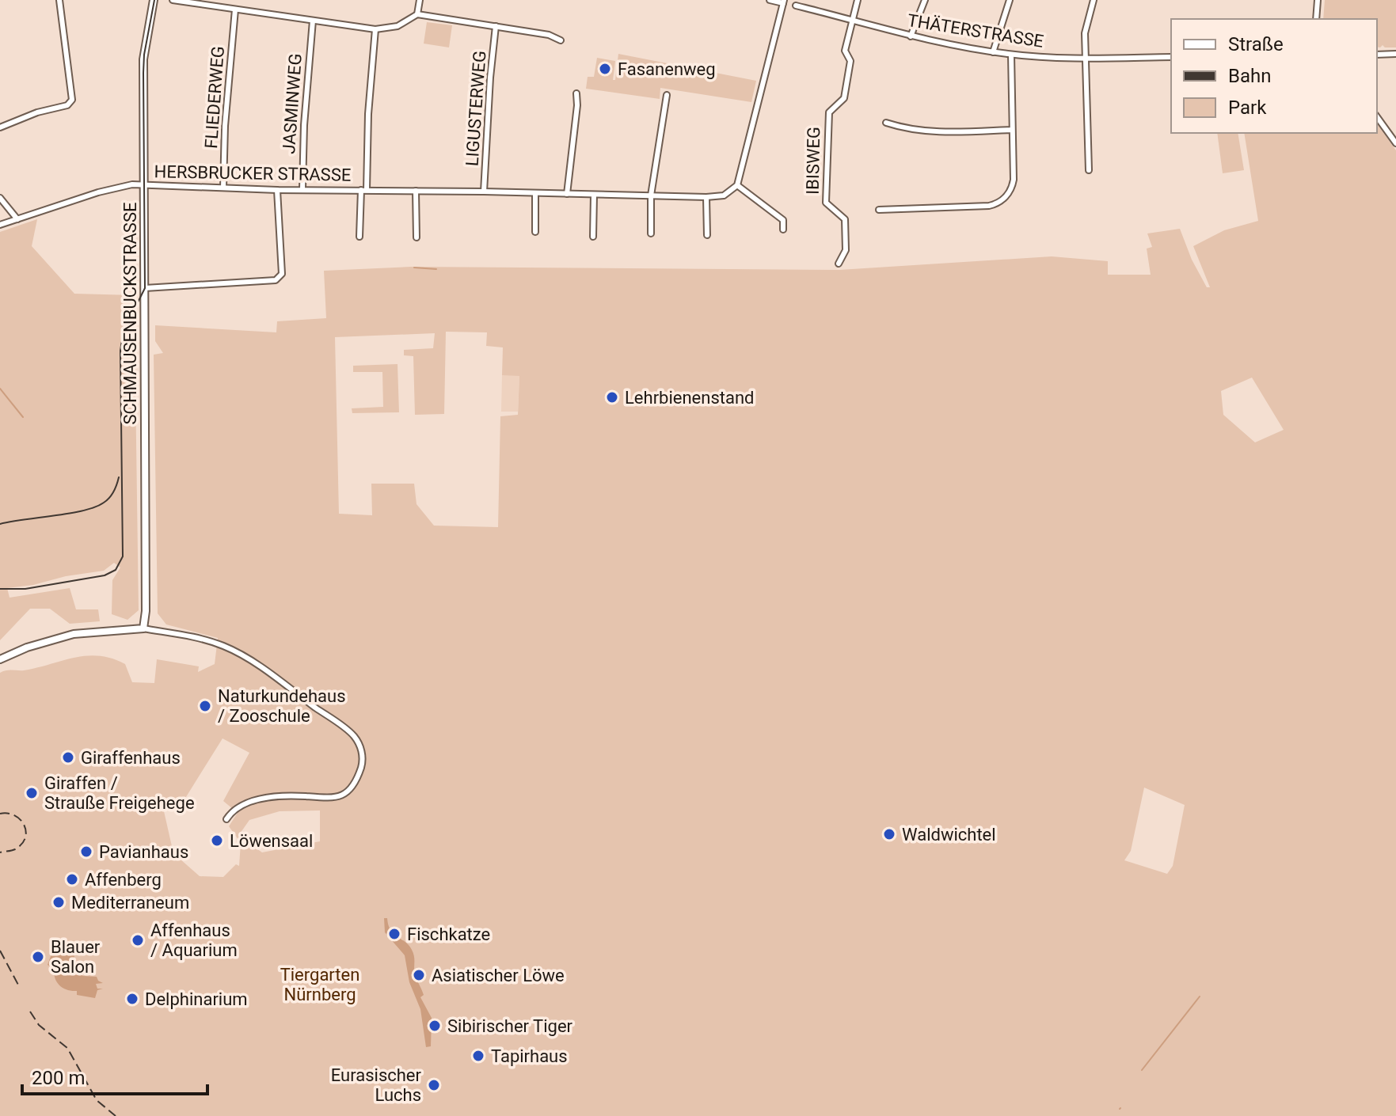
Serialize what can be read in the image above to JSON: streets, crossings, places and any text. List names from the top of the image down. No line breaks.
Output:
{"streets":{"street":["THÄTERSTRASSE","FLIEDERWEG","JASMINWEG","LIGUSTERWEG","IBISWEG","HERSBRUCKER STRASSE","SCHMAUSENBUCKSTRASSE"]},"crossings":[["THÄTERSTRASSE","IBISWEG"],["FLIEDERWEG","HERSBRUCKER STRASSE"],["JASMINWEG","HERSBRUCKER STRASSE"],["LIGUSTERWEG","HERSBRUCKER STRASSE"],["HERSBRUCKER STRASSE","SCHMAUSENBUCKSTRASSE"]],"parks":["Tiergarten Nürnberg"],"places":["Fasanenweg","Lehrbienenstand","Naturkundehaus / Zooschule","Giraffenhaus","Giraffen / Strauße Freigehege","Waldwichtel","Löwensaal","Pavianhaus","Affenberg","Mediterraneum","Fischkatze","Affenhaus / Aquarium","Blauer Salon","Asiatischer Löwe","Delphinarium","Sibirischer Tiger","Tapirhaus","Eurasischer Luchs"],"legend":["Straße","Bahn","Park"],"scale_bar":"200 m"}
